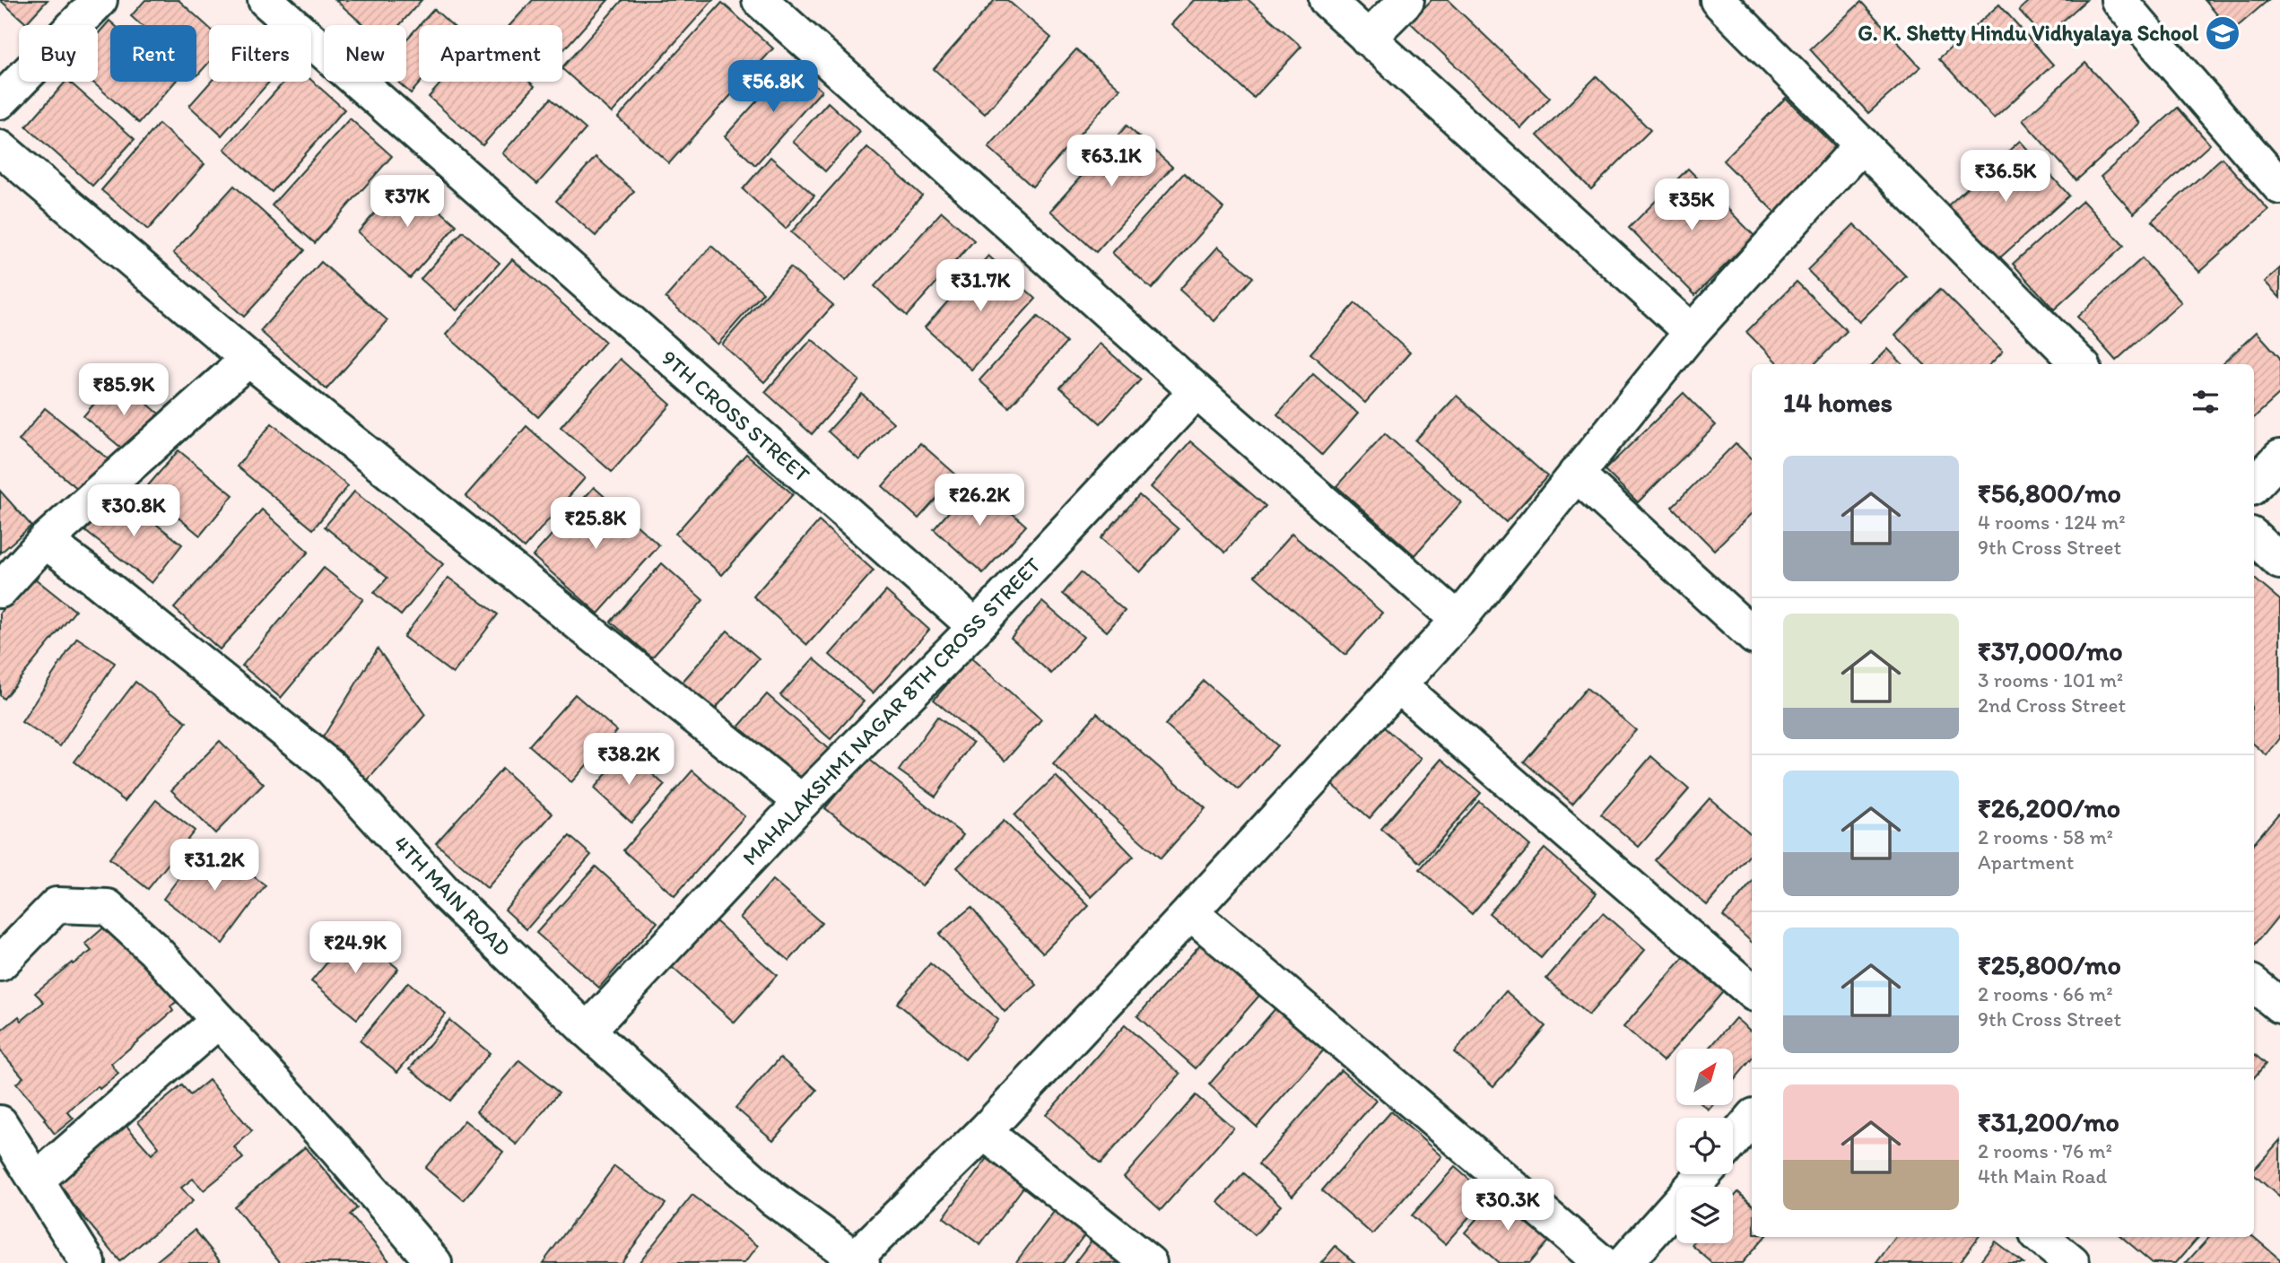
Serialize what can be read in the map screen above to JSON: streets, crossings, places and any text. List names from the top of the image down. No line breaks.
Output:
{"streets":{"street":["9TH CROSS STREET","MAHALAKSHMI NAGAR 8TH CROSS STREET","4TH MAIN ROAD"]},"crossings":[["9TH CROSS STREET","MAHALAKSHMI NAGAR 8TH CROSS STREET"],["MAHALAKSHMI NAGAR 8TH CROSS STREET","4TH MAIN ROAD"]],"places":{"school or university":["G. K. Shetty Hindu Vidhyalaya School"]},"north":"top right","page":{"chip":["Buy","Rent","Filters","New","Apartment"],"price":["₹56.8K","₹63.1K","₹36.5K","₹37K","₹35K","₹31.7K","₹85.9K","₹26.2K","₹30.8K","₹25.8K","₹38.2K","₹31.2K","₹24.9K","₹30.3K"],"heading":"14 homes","list":[{"name":"₹56,800/mo","note":"4 rooms · 124 m² · 9th Cross Street"},{"name":"₹37,000/mo","note":"3 rooms · 101 m² · 2nd Cross Street"},{"name":"₹26,200/mo","note":"2 rooms · 58 m² · Apartment"},{"name":"₹25,800/mo","note":"2 rooms · 66 m² · 9th Cross Street"},{"name":"₹31,200/mo","note":"2 rooms · 76 m² · 4th Main Road"}]}}
